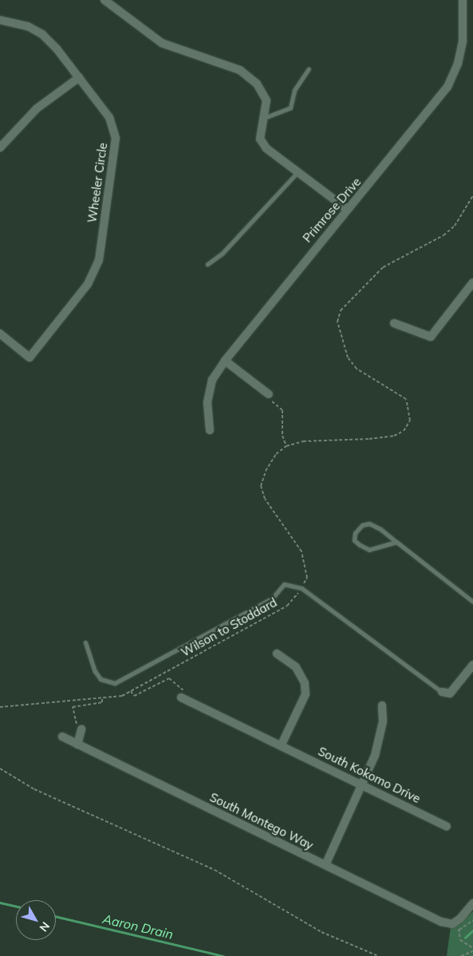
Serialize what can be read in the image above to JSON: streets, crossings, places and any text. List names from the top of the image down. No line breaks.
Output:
{"streets":{"street":["Wheeler Circle","Primrose Drive","South Kokomo Drive","South Montego Way"],"path":["Wilson to Stoddard"]},"water":["Aaron Drain"],"north":"bottom right"}
